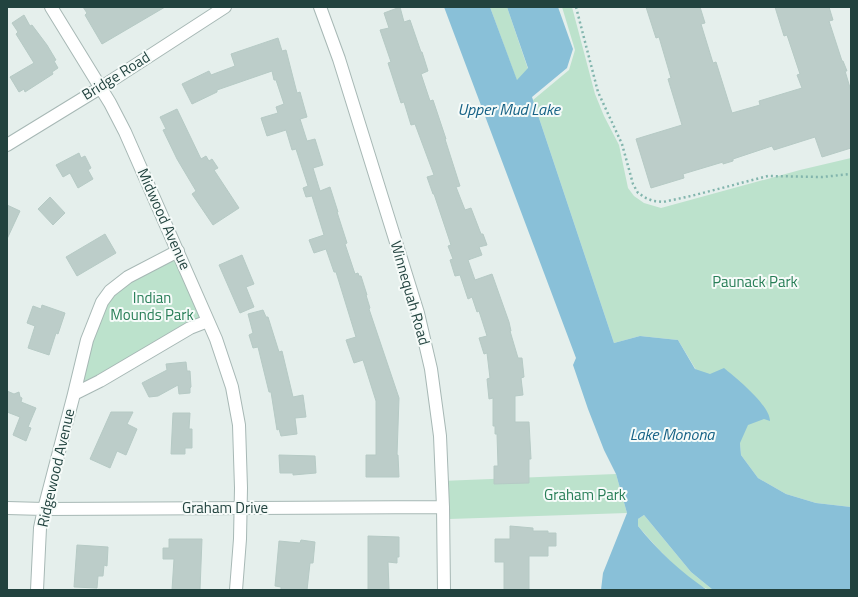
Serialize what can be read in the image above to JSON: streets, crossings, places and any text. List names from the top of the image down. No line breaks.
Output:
{"streets":{"street":["Bridge Road","Midwood Avenue","Winnequah Road","Ridgewood Avenue","Graham Drive"]},"crossings":[["Bridge Road","Midwood Avenue"],["Midwood Avenue","Ridgewood Avenue"],["Midwood Avenue","Graham Drive"],["Winnequah Road","Graham Drive"],["Ridgewood Avenue","Graham Drive"]],"water":["Upper Mud Lake","Lake Monona"],"parks":["Paunack Park","Indian Mounds Park","Graham Park"]}
